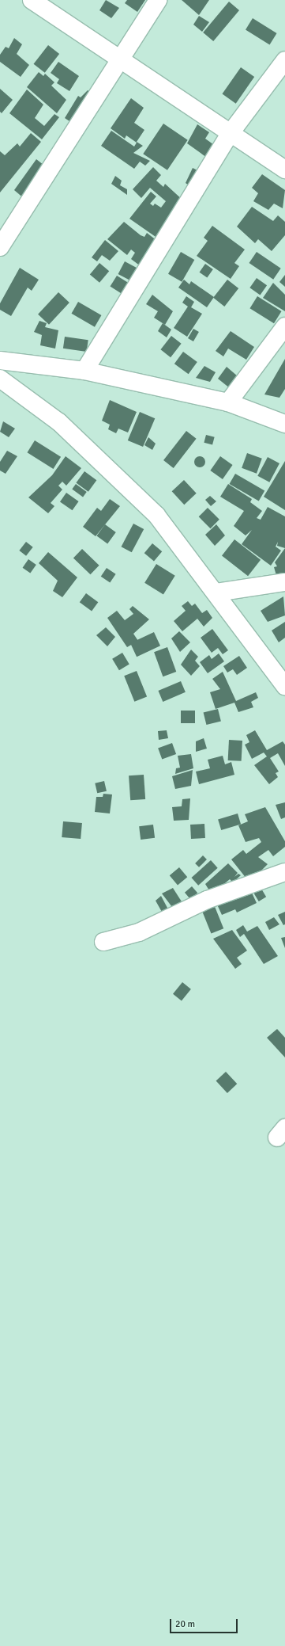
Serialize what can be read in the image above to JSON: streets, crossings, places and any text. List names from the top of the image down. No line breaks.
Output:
{"scale_bar":"20 m"}
